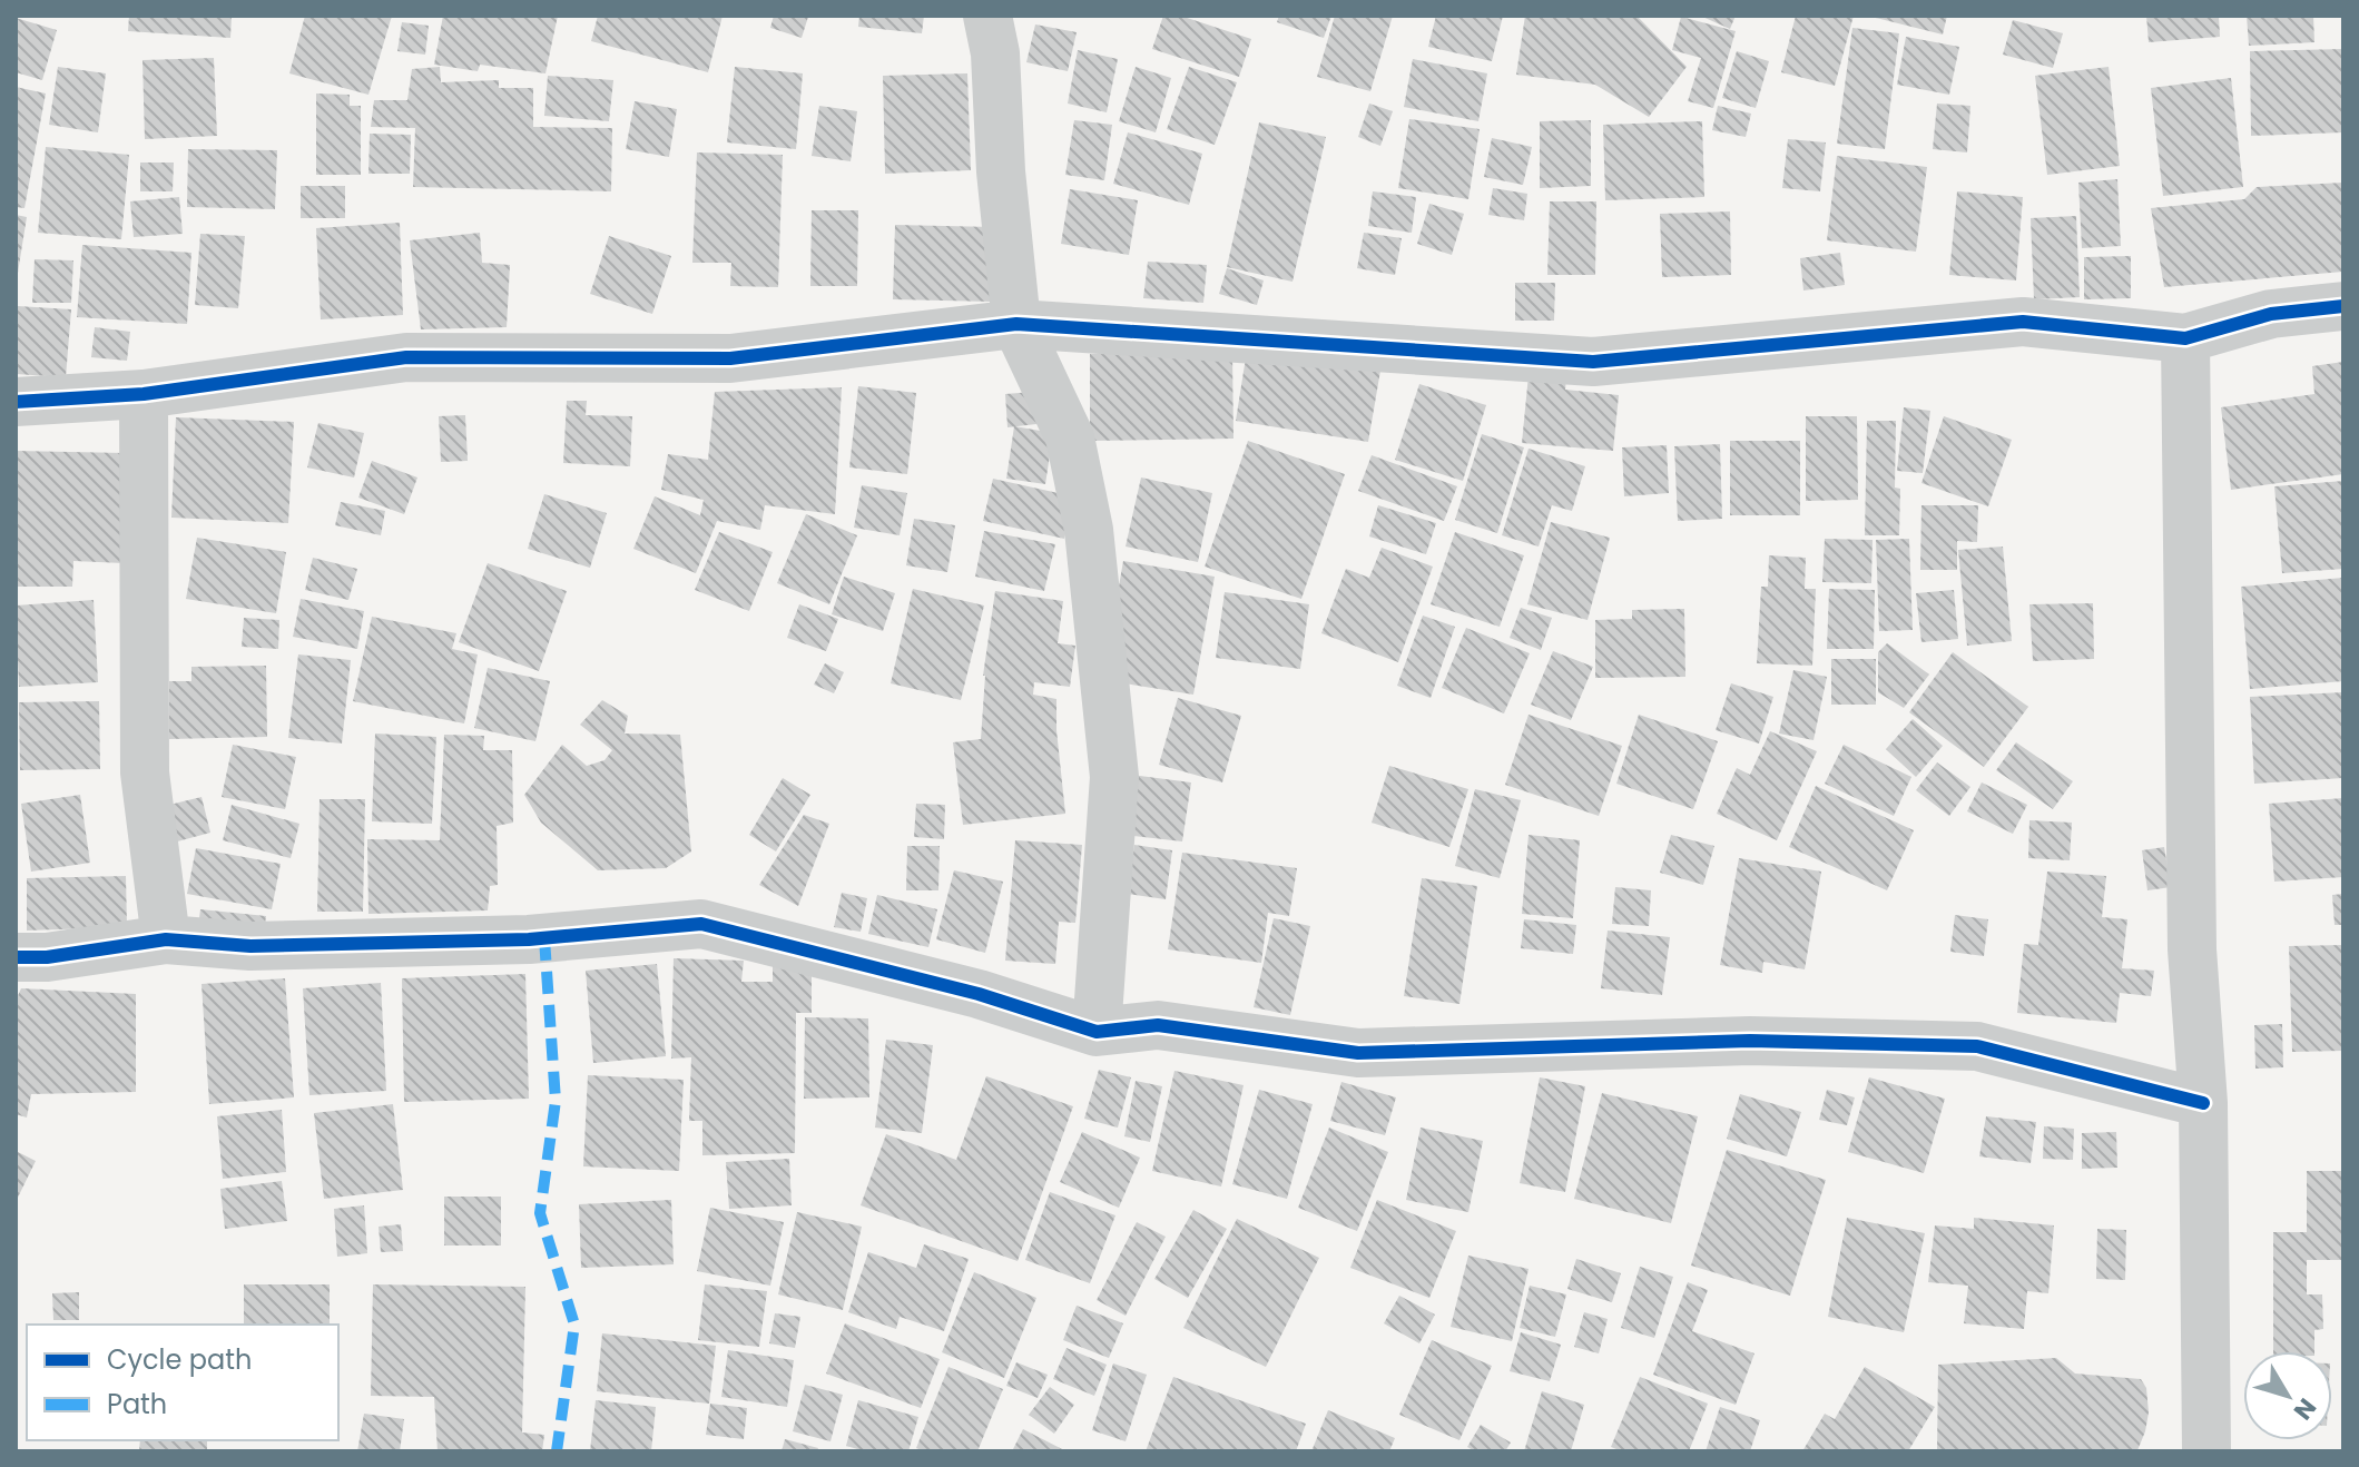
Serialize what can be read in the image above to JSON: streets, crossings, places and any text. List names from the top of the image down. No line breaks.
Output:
{"legend":["Cycle path","Path"],"north":"bottom right"}
